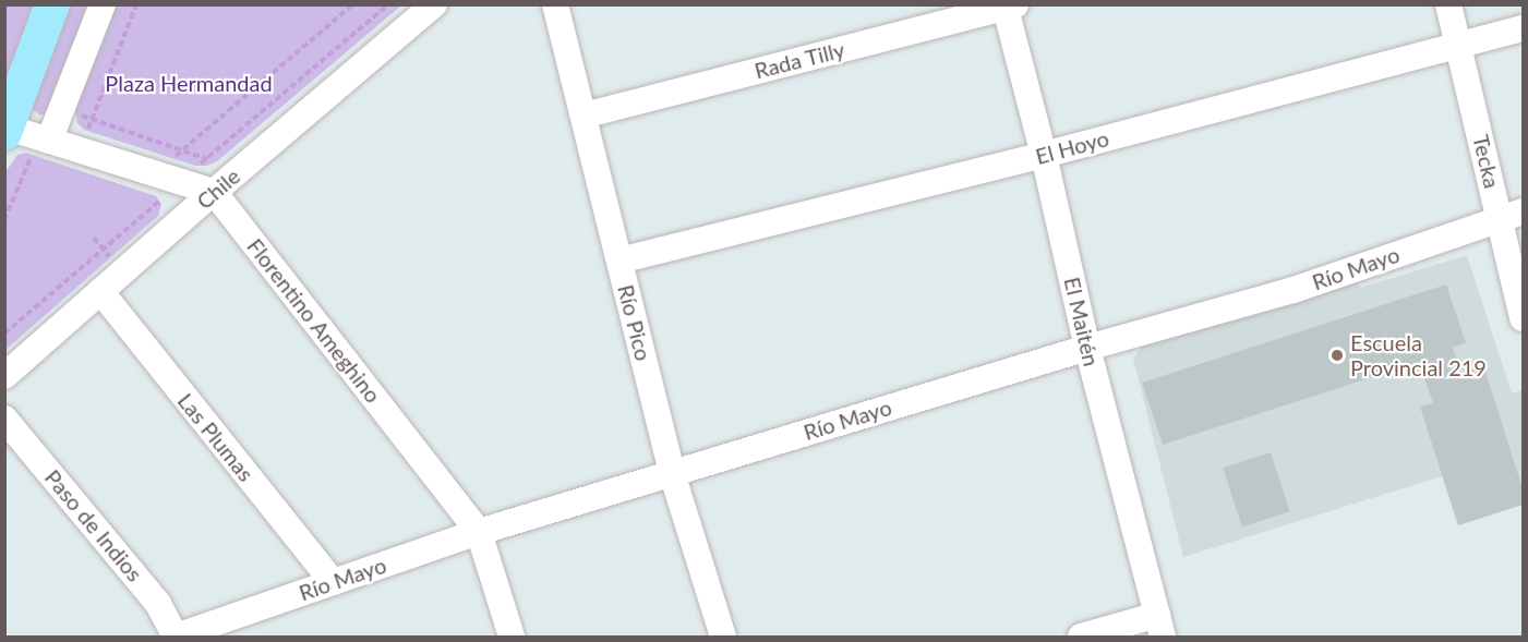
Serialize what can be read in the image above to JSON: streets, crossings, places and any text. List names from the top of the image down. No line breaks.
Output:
{"streets":{"street":["Rada Tilly","El Hoyo","Tecka","Chile","Río Mayo","Florentino Ameghino","El Maitén","Río Pico","Las Plumas","Paso de Indios"]},"crossings":[["Rada Tilly","El Maitén"],["Rada Tilly","Río Pico"],["El Hoyo","Tecka"],["El Hoyo","El Maitén"],["El Hoyo","Río Pico"],["Tecka","Río Mayo"],["Chile","Florentino Ameghino"],["Chile","Las Plumas"],["Río Mayo","Florentino Ameghino"],["Río Mayo","El Maitén"],["Río Mayo","Río Pico"],["Río Mayo","Las Plumas"],["Río Mayo","Paso de Indios"]],"parks":["Plaza Hermandad"],"places":["Escuela Provincial 219"]}
